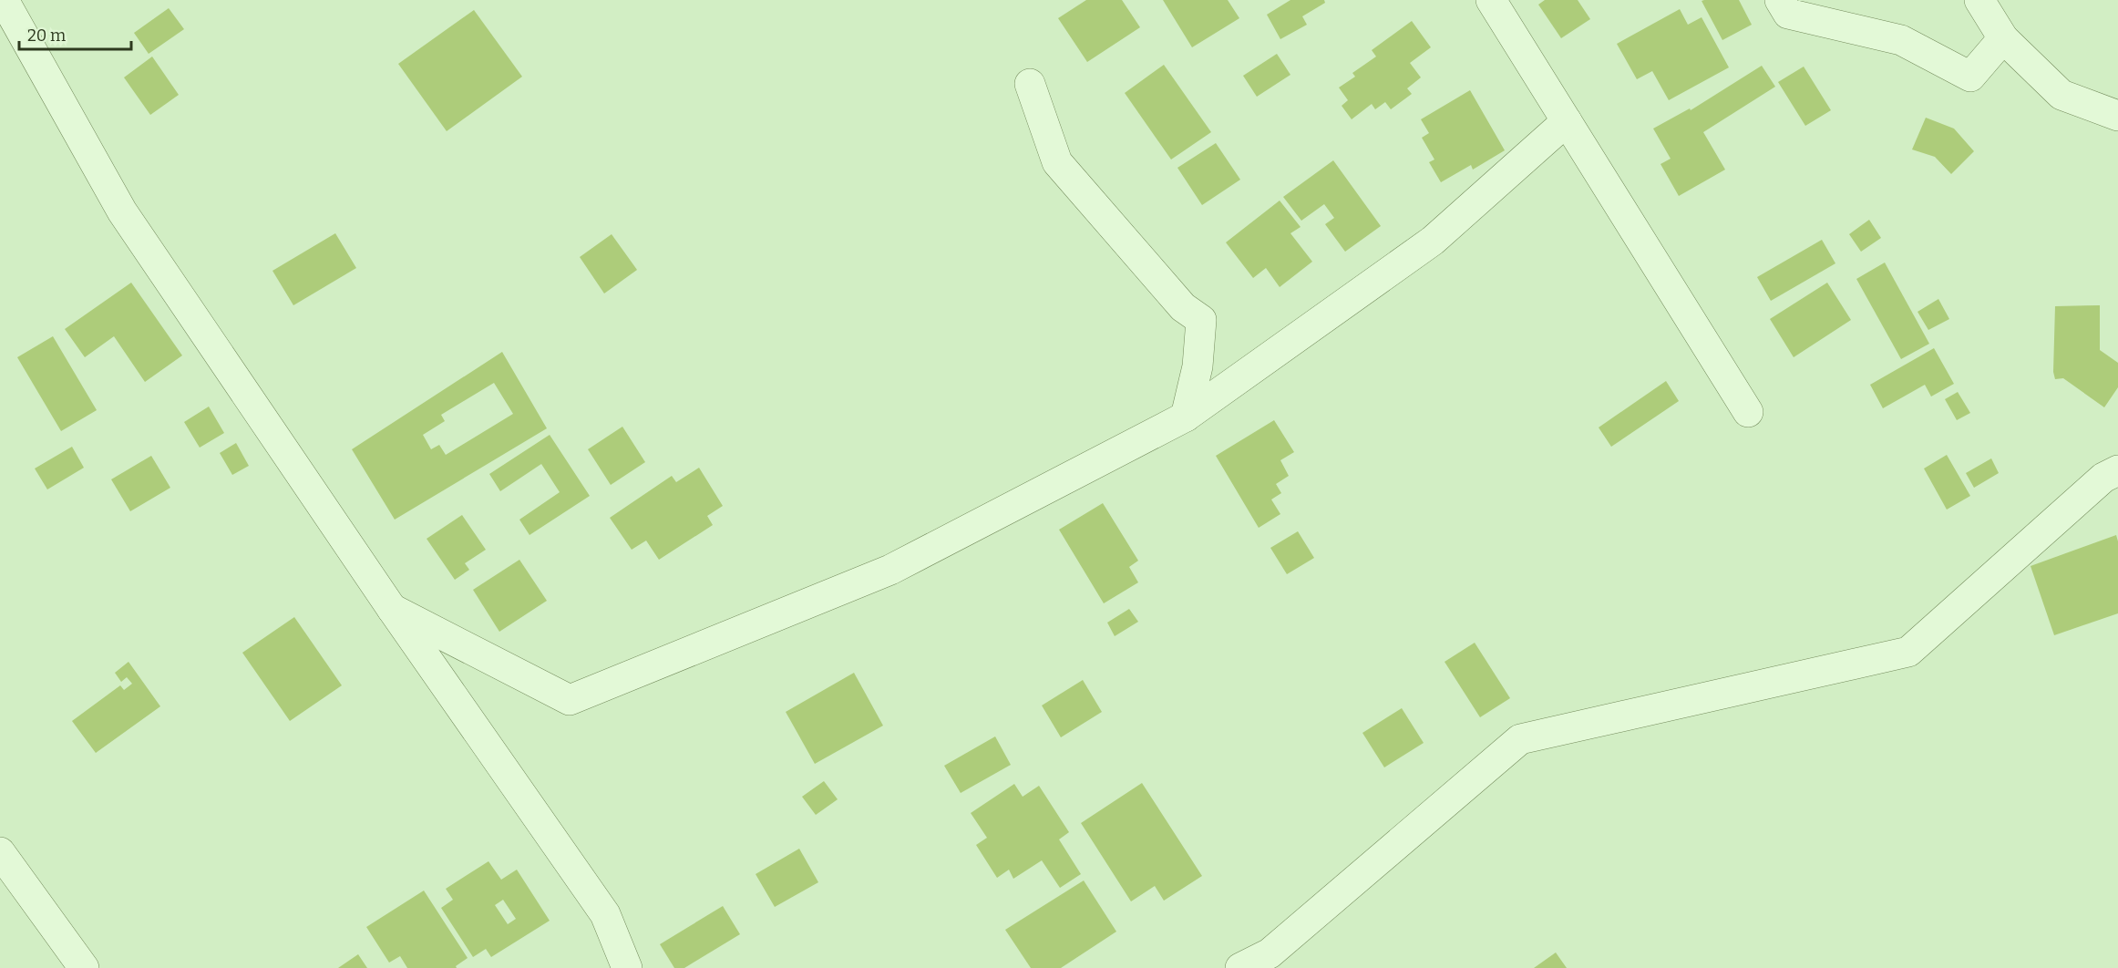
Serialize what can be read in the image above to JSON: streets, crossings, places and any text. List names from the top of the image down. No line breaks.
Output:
{"scale_bar":"20 m"}
